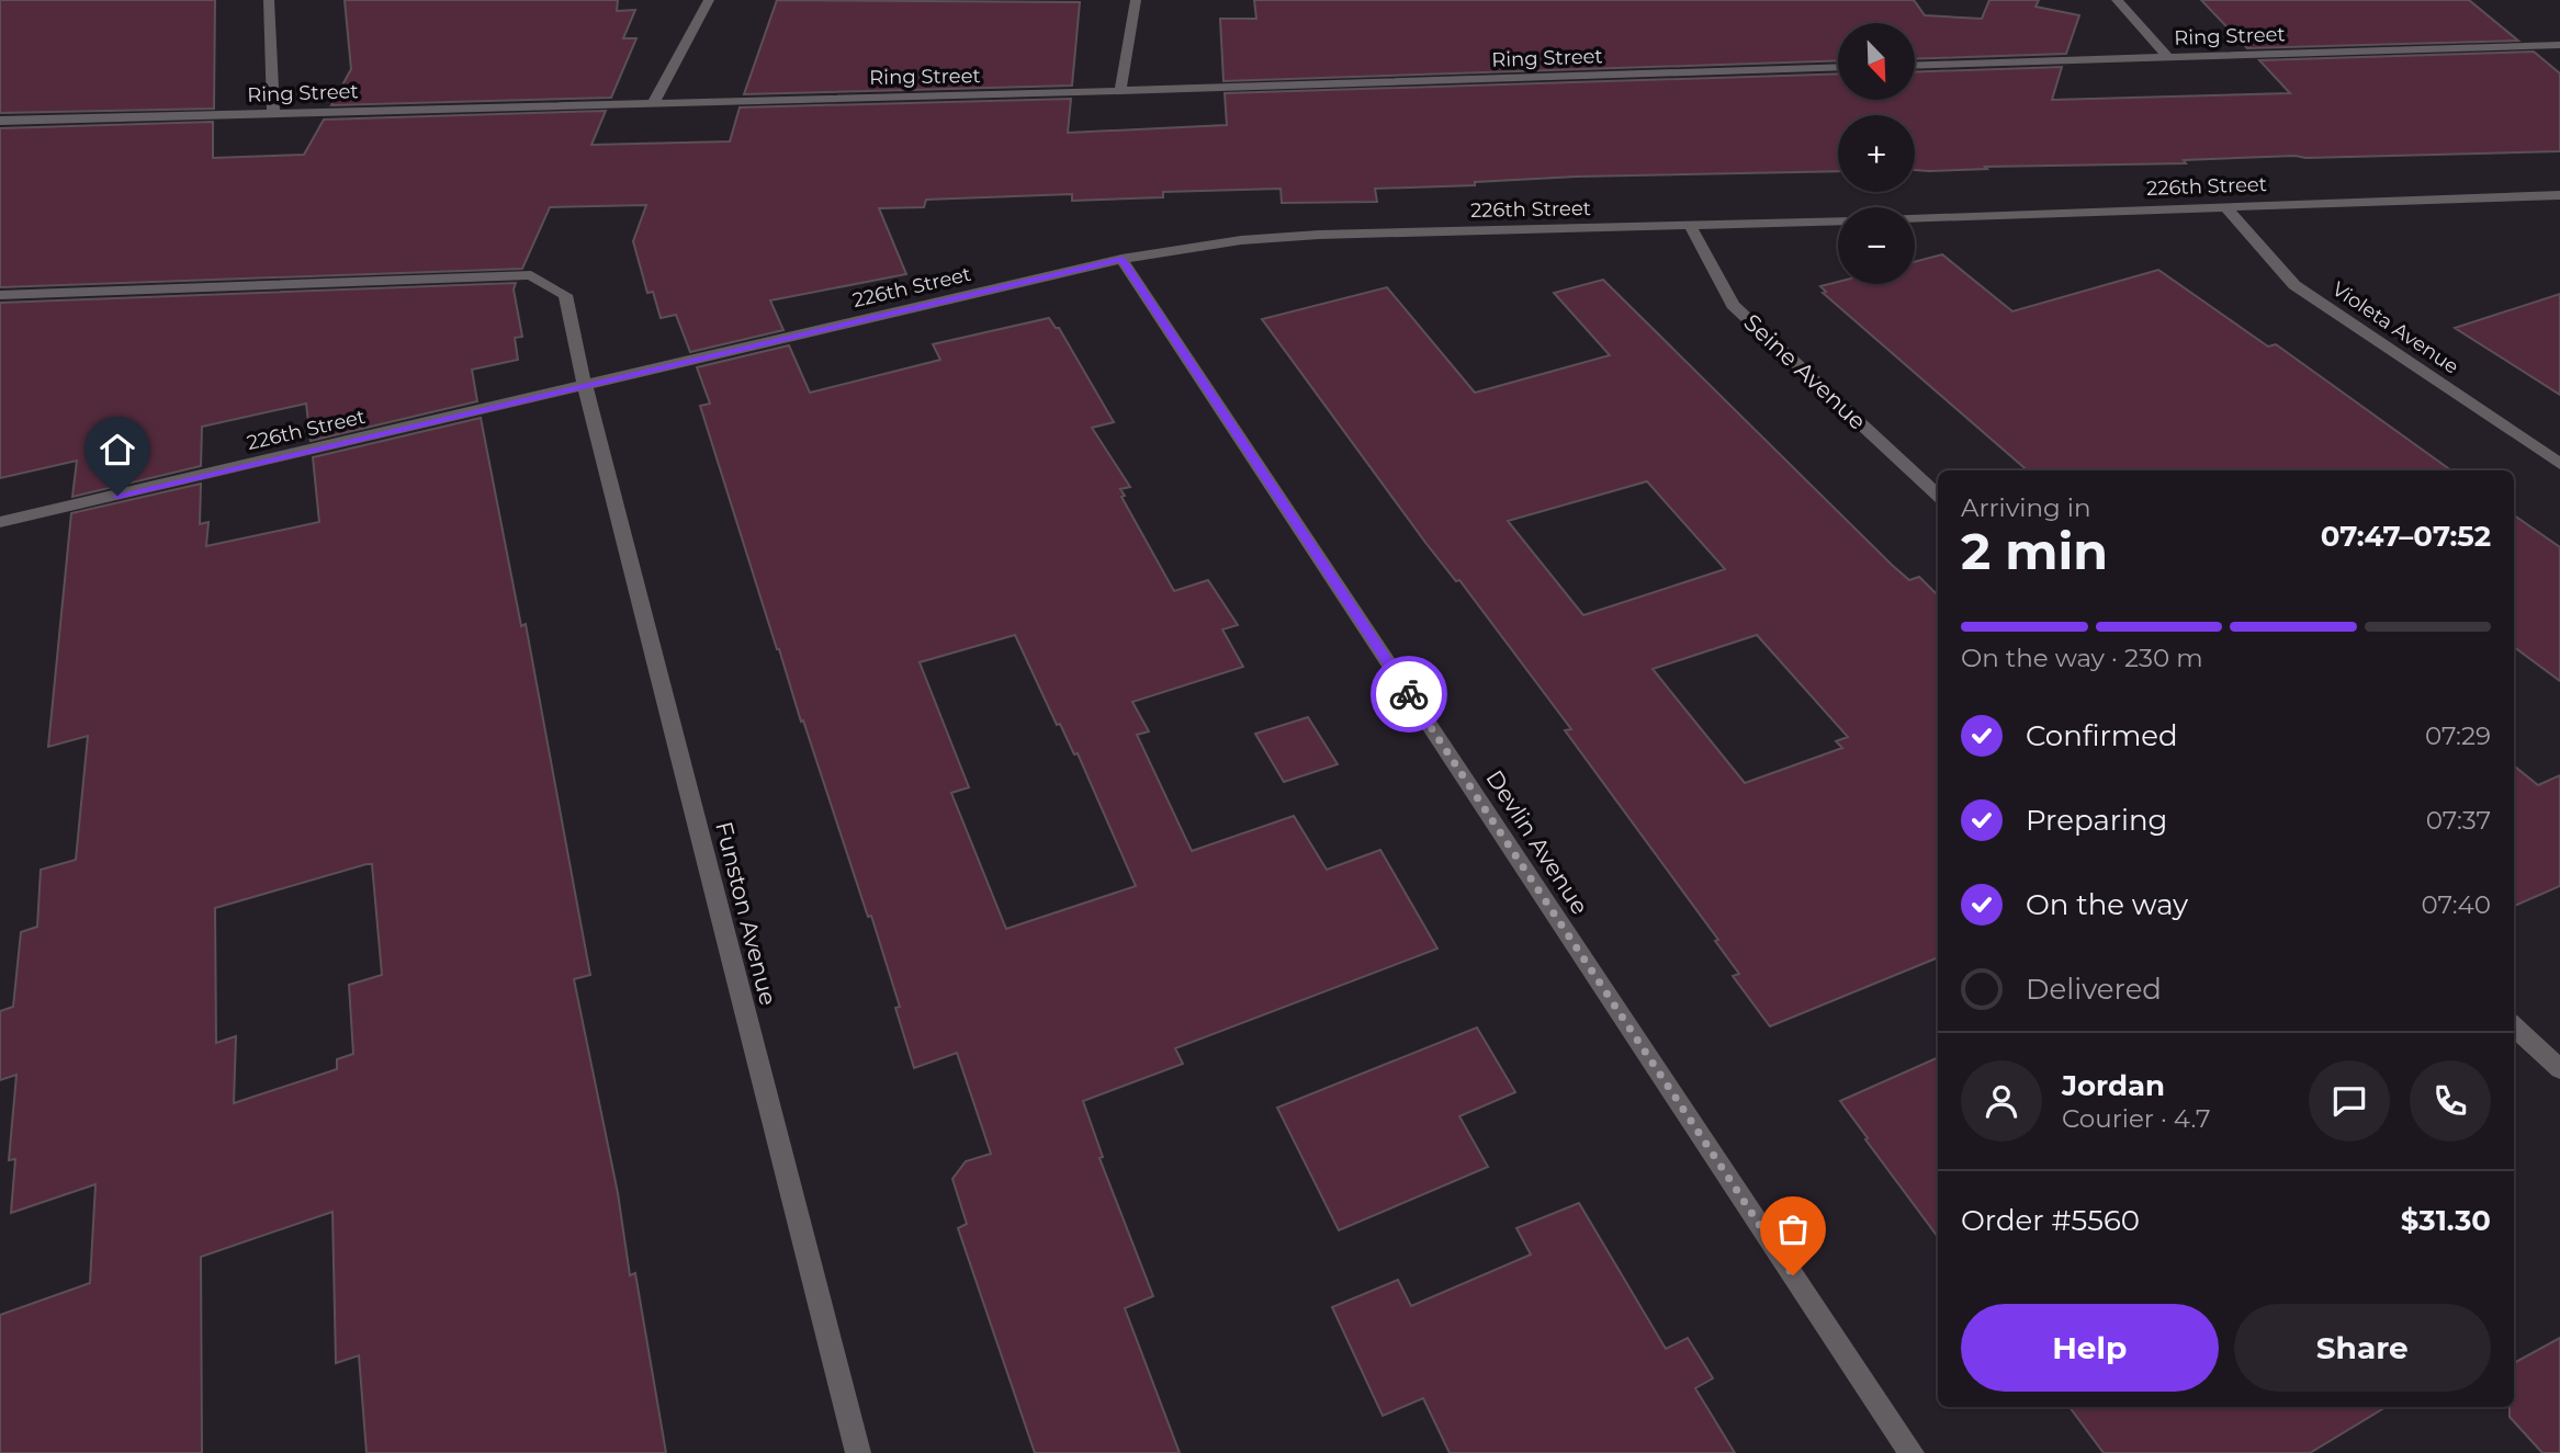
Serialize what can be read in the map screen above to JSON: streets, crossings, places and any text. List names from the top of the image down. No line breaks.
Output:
{"streets":{"street":["Ring Street","226th Street","Violeta Avenue","Seine Avenue","Devlin Avenue","Funston Avenue"]},"crossings":[["226th Street","Violeta Avenue"],["226th Street","Seine Avenue"],["226th Street","Devlin Avenue"],["226th Street","Funston Avenue"]],"north":"bottom right","page":{"map_buttons":["+","−"],"heading":["2 min","Arriving in","07:47–07:52"],"panel":["Jordan","Courier · 4.7","Order #5560","$31.30"],"bar":"On the way · 230 m","list":[["Confirmed","07:29"],["Preparing","07:37"],["On the way","07:40"],"Delivered"],"buttons":["Help","Share"]}}
